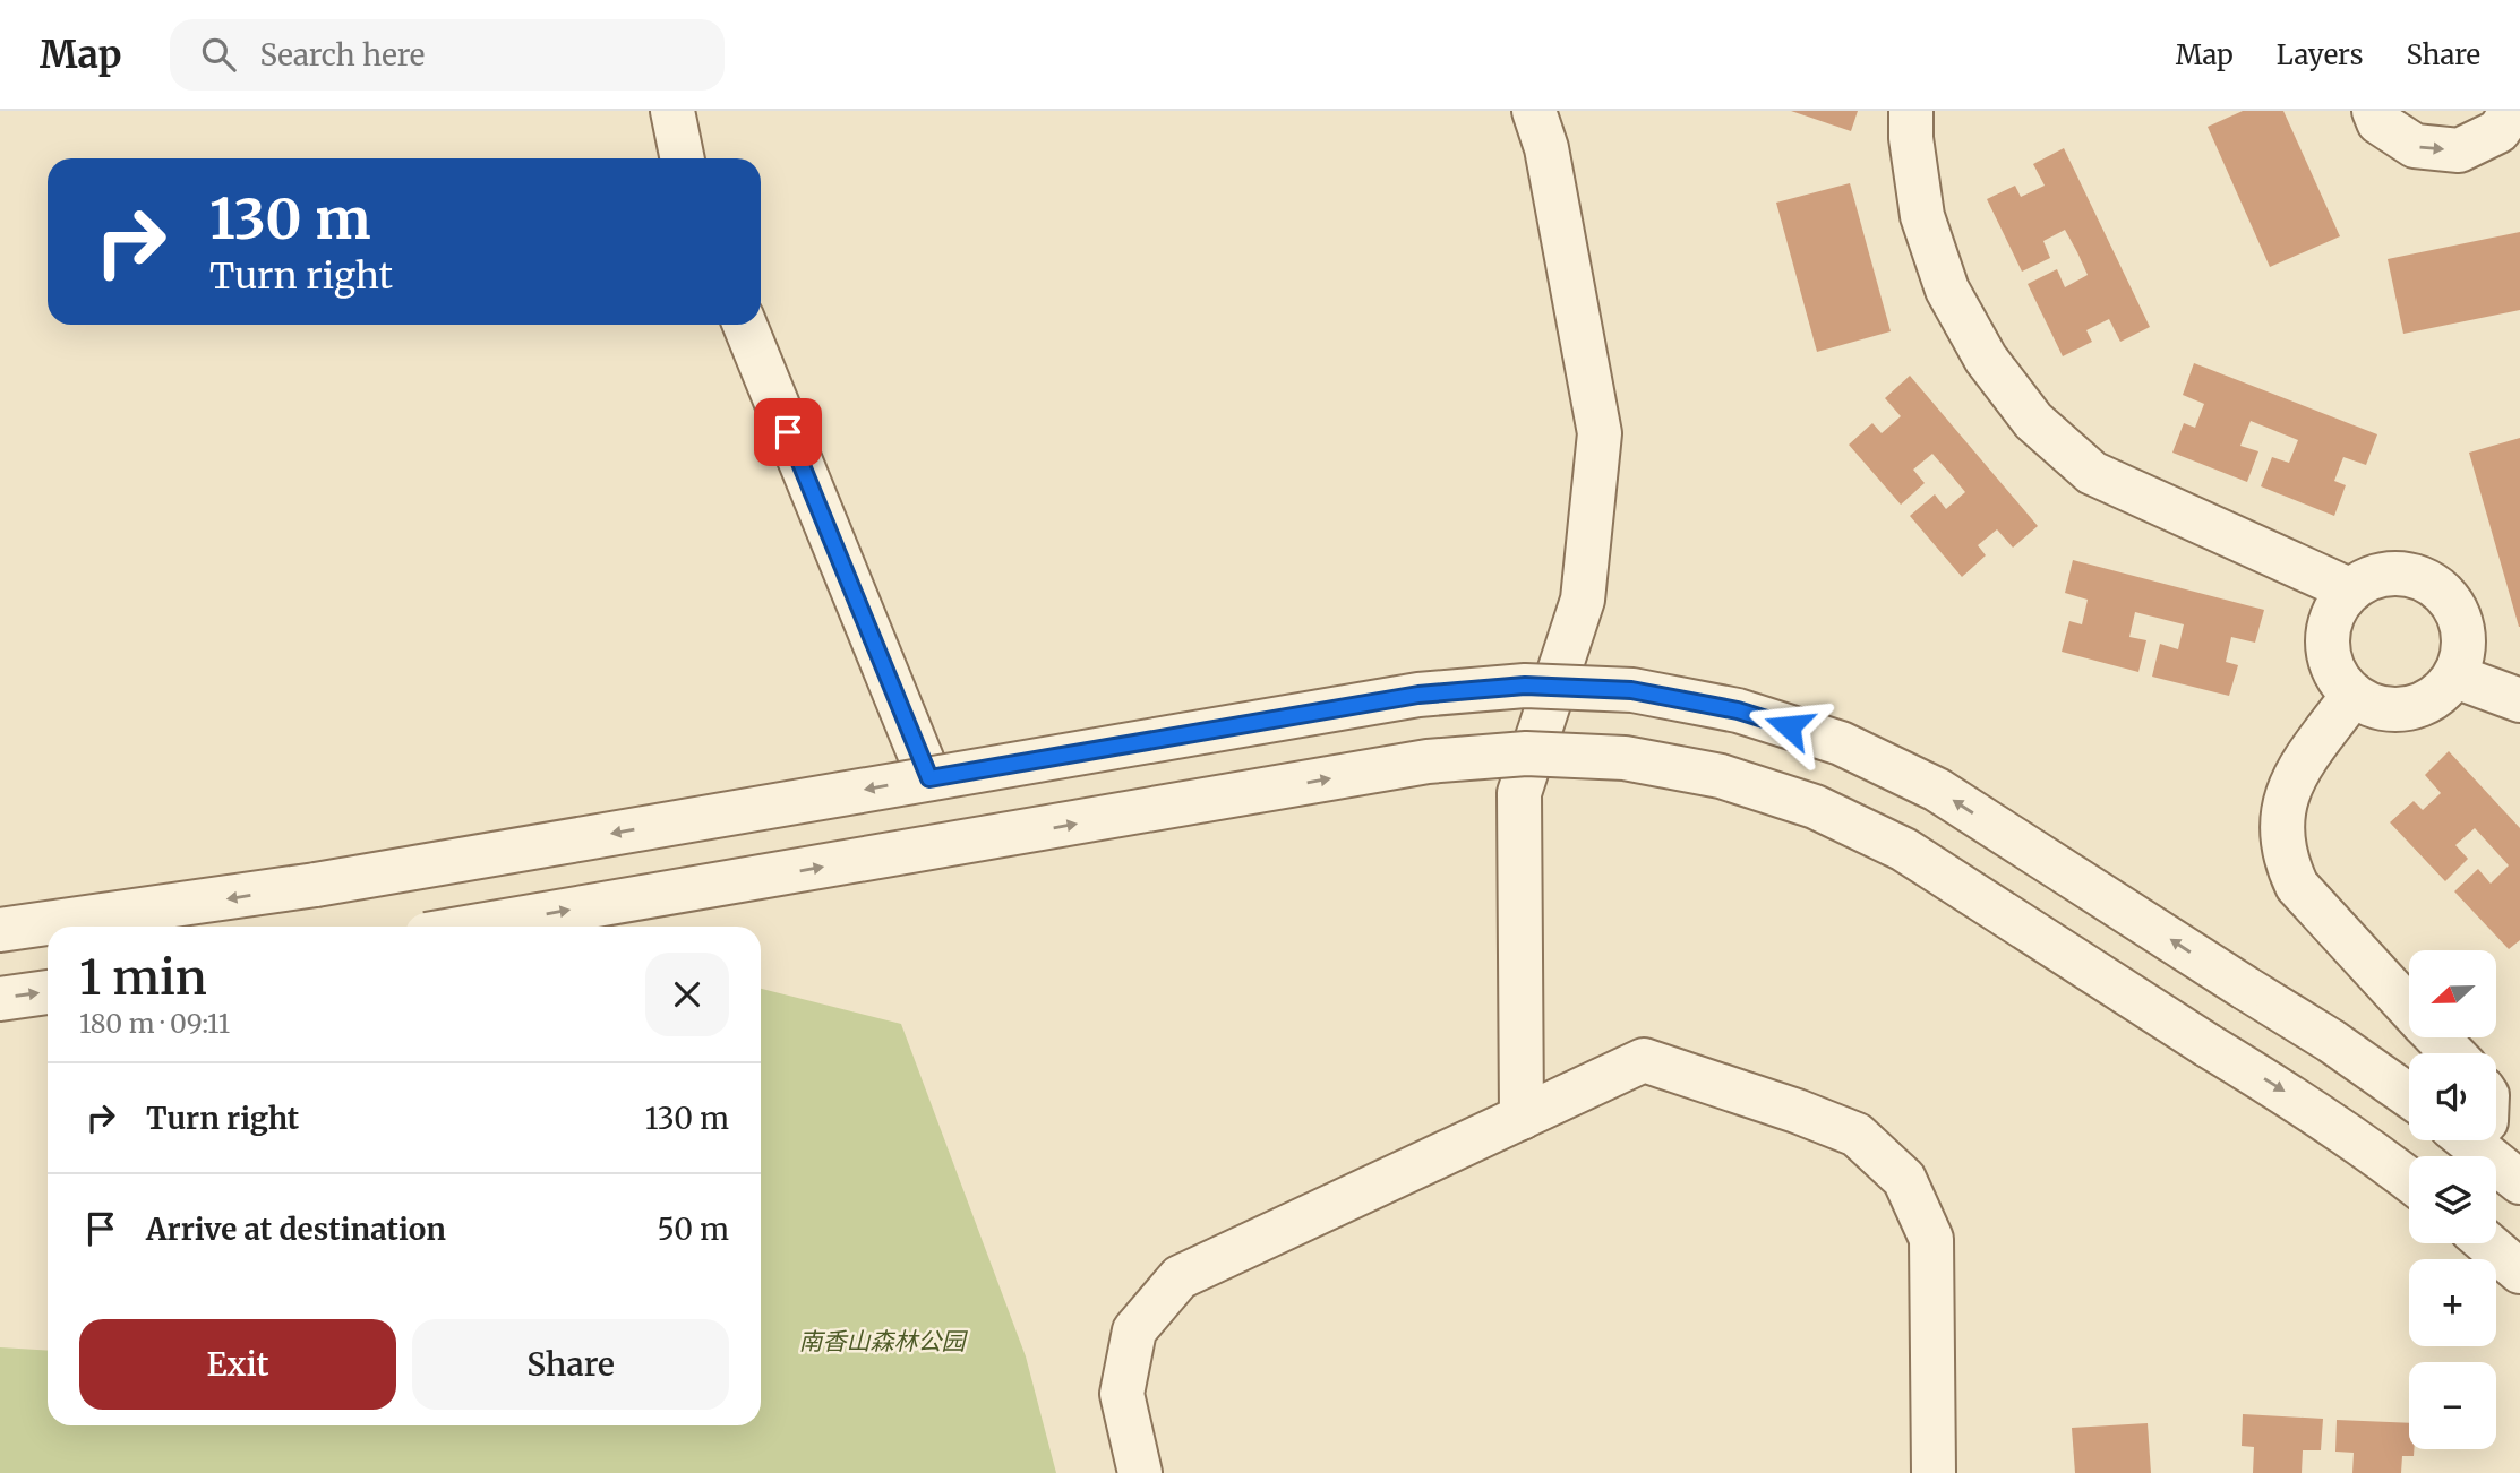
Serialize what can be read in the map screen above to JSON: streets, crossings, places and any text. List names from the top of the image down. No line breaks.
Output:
{"parks":["南香山森林公园"],"north":"left","page":{"header":"Map","search":"Search here","nav":["Map","Layers","Share"],"turn":["130 m","Turn right"],"heading":["1 min","180 m · 09:11"],"map_buttons":["+","−"],"list":[{"name":"Turn right","value":"130 m"},{"name":"Arrive at destination","value":"50 m"}],"buttons":["Exit","Share"]}}
